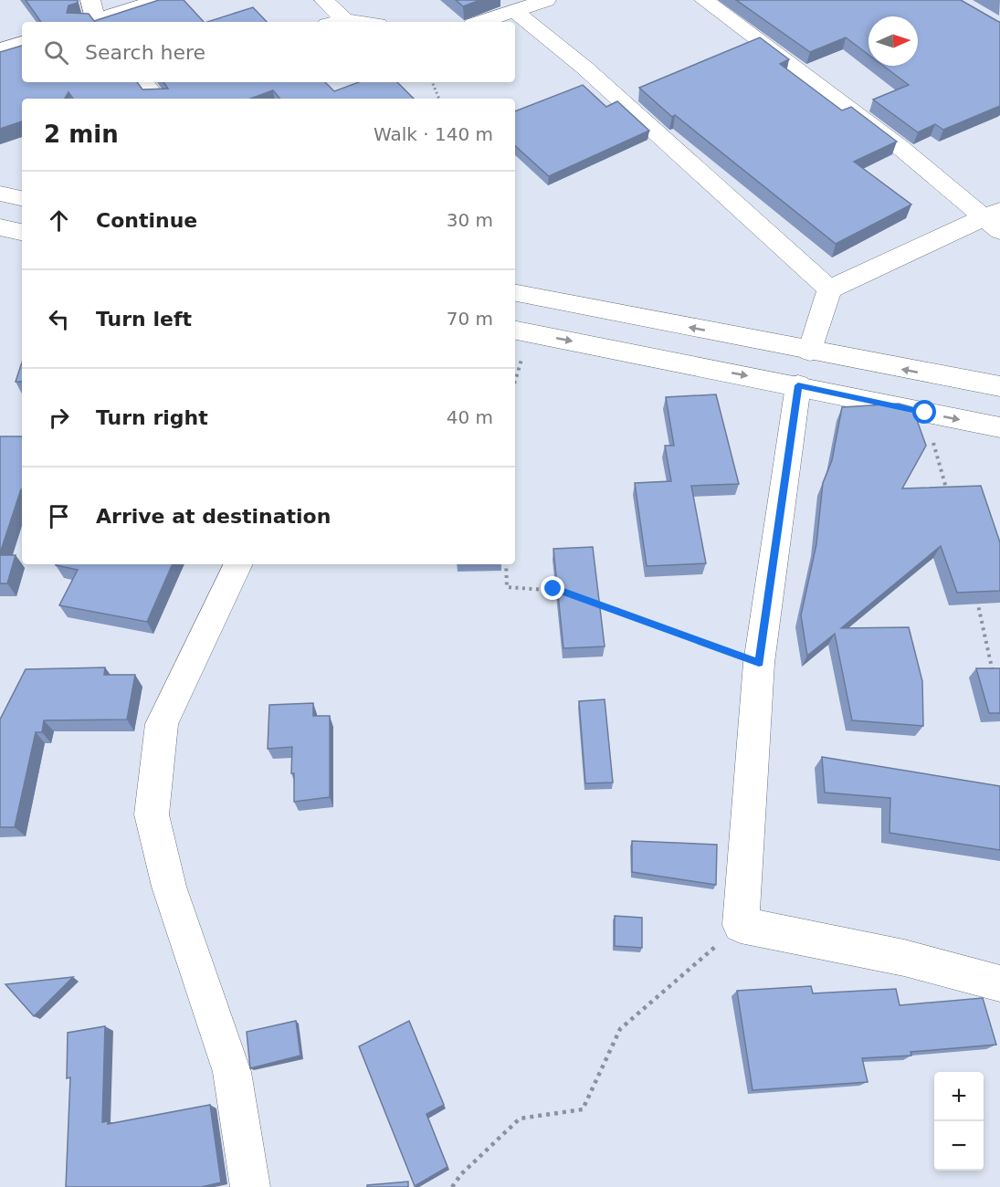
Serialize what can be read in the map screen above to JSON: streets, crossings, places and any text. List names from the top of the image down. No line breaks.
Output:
{"north":"right","page":{"search":"Search here","heading":["2 min","Walk · 140 m"],"list":[["Continue","30 m"],["Turn left","70 m"],["Turn right","40 m"],"Arrive at destination"],"map_buttons":["+","−"]}}
